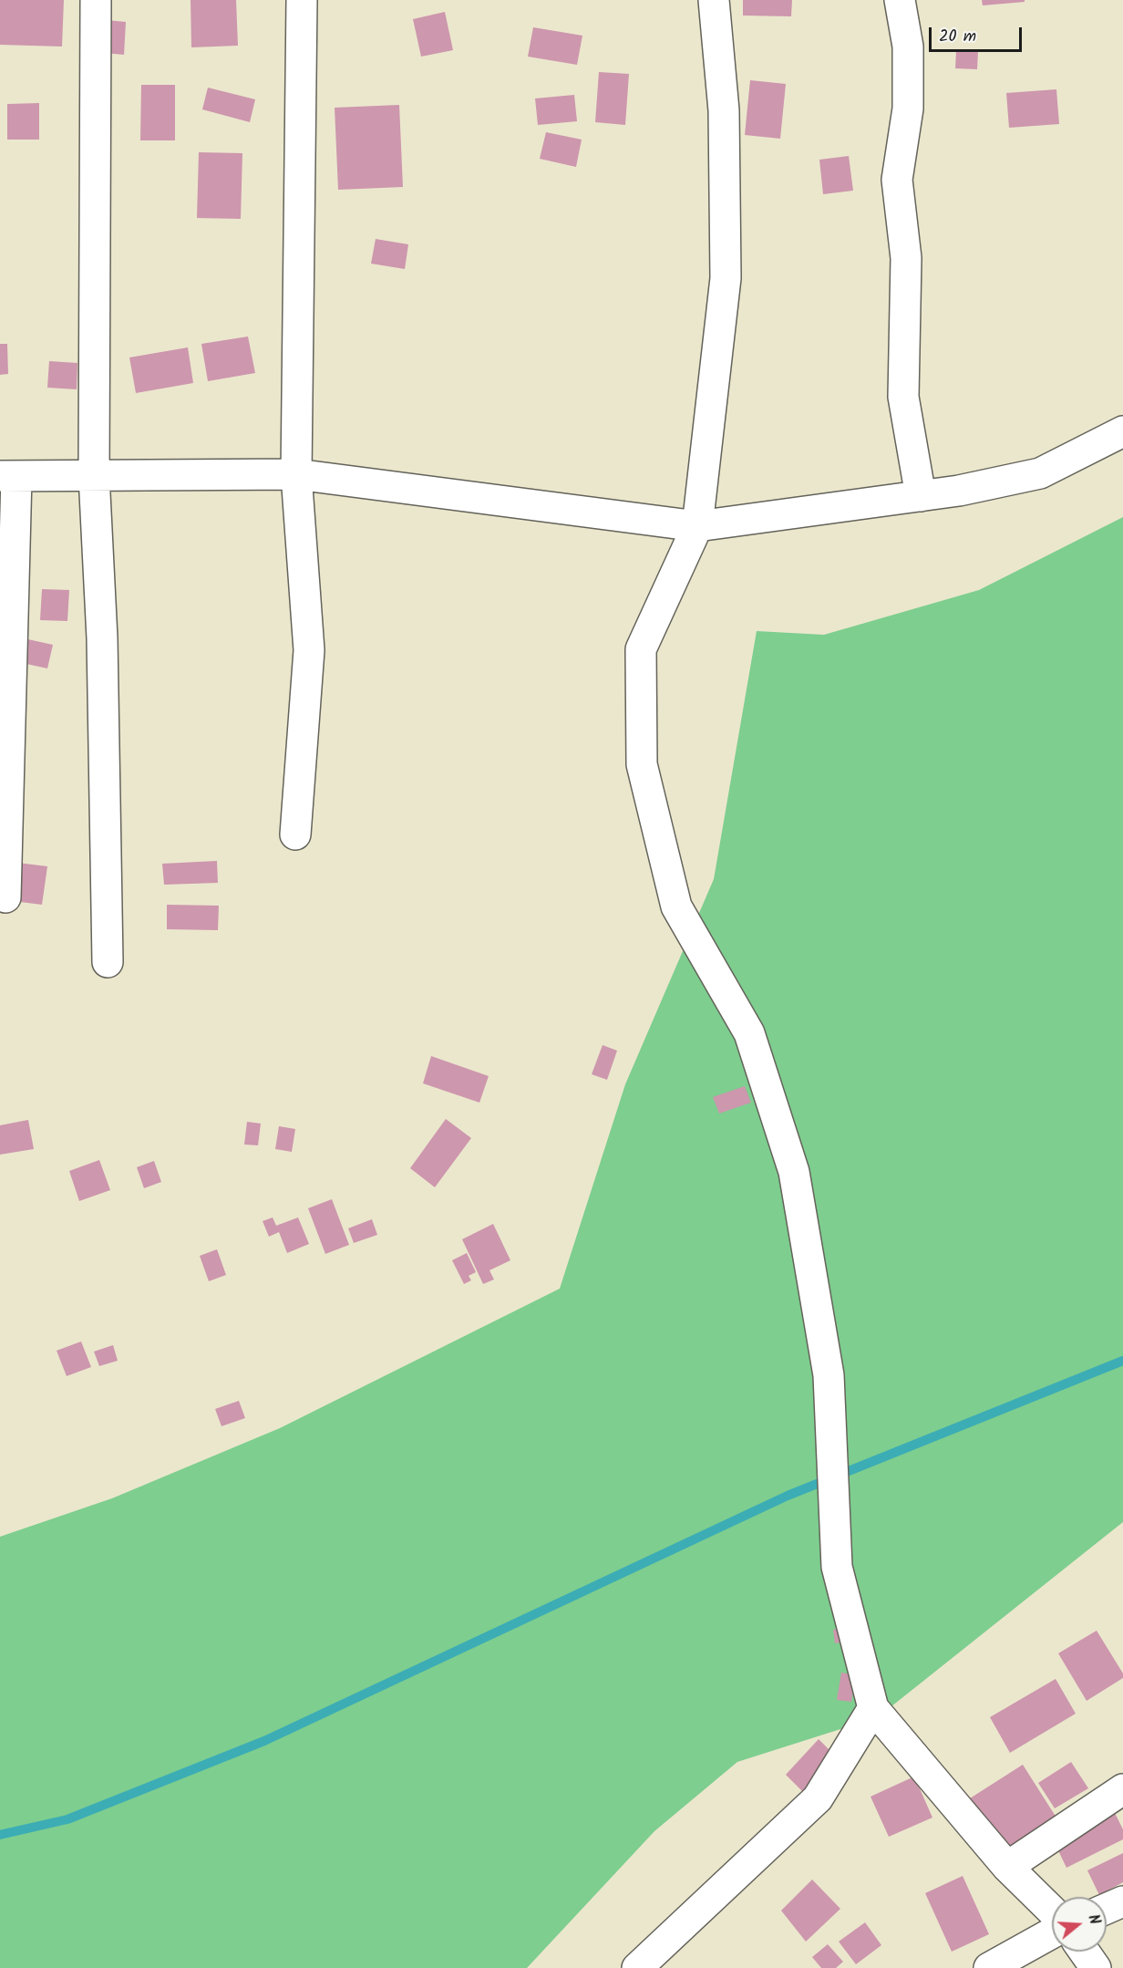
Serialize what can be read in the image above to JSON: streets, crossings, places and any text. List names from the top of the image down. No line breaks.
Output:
{"scale_bar":"20 m","north":"right"}
